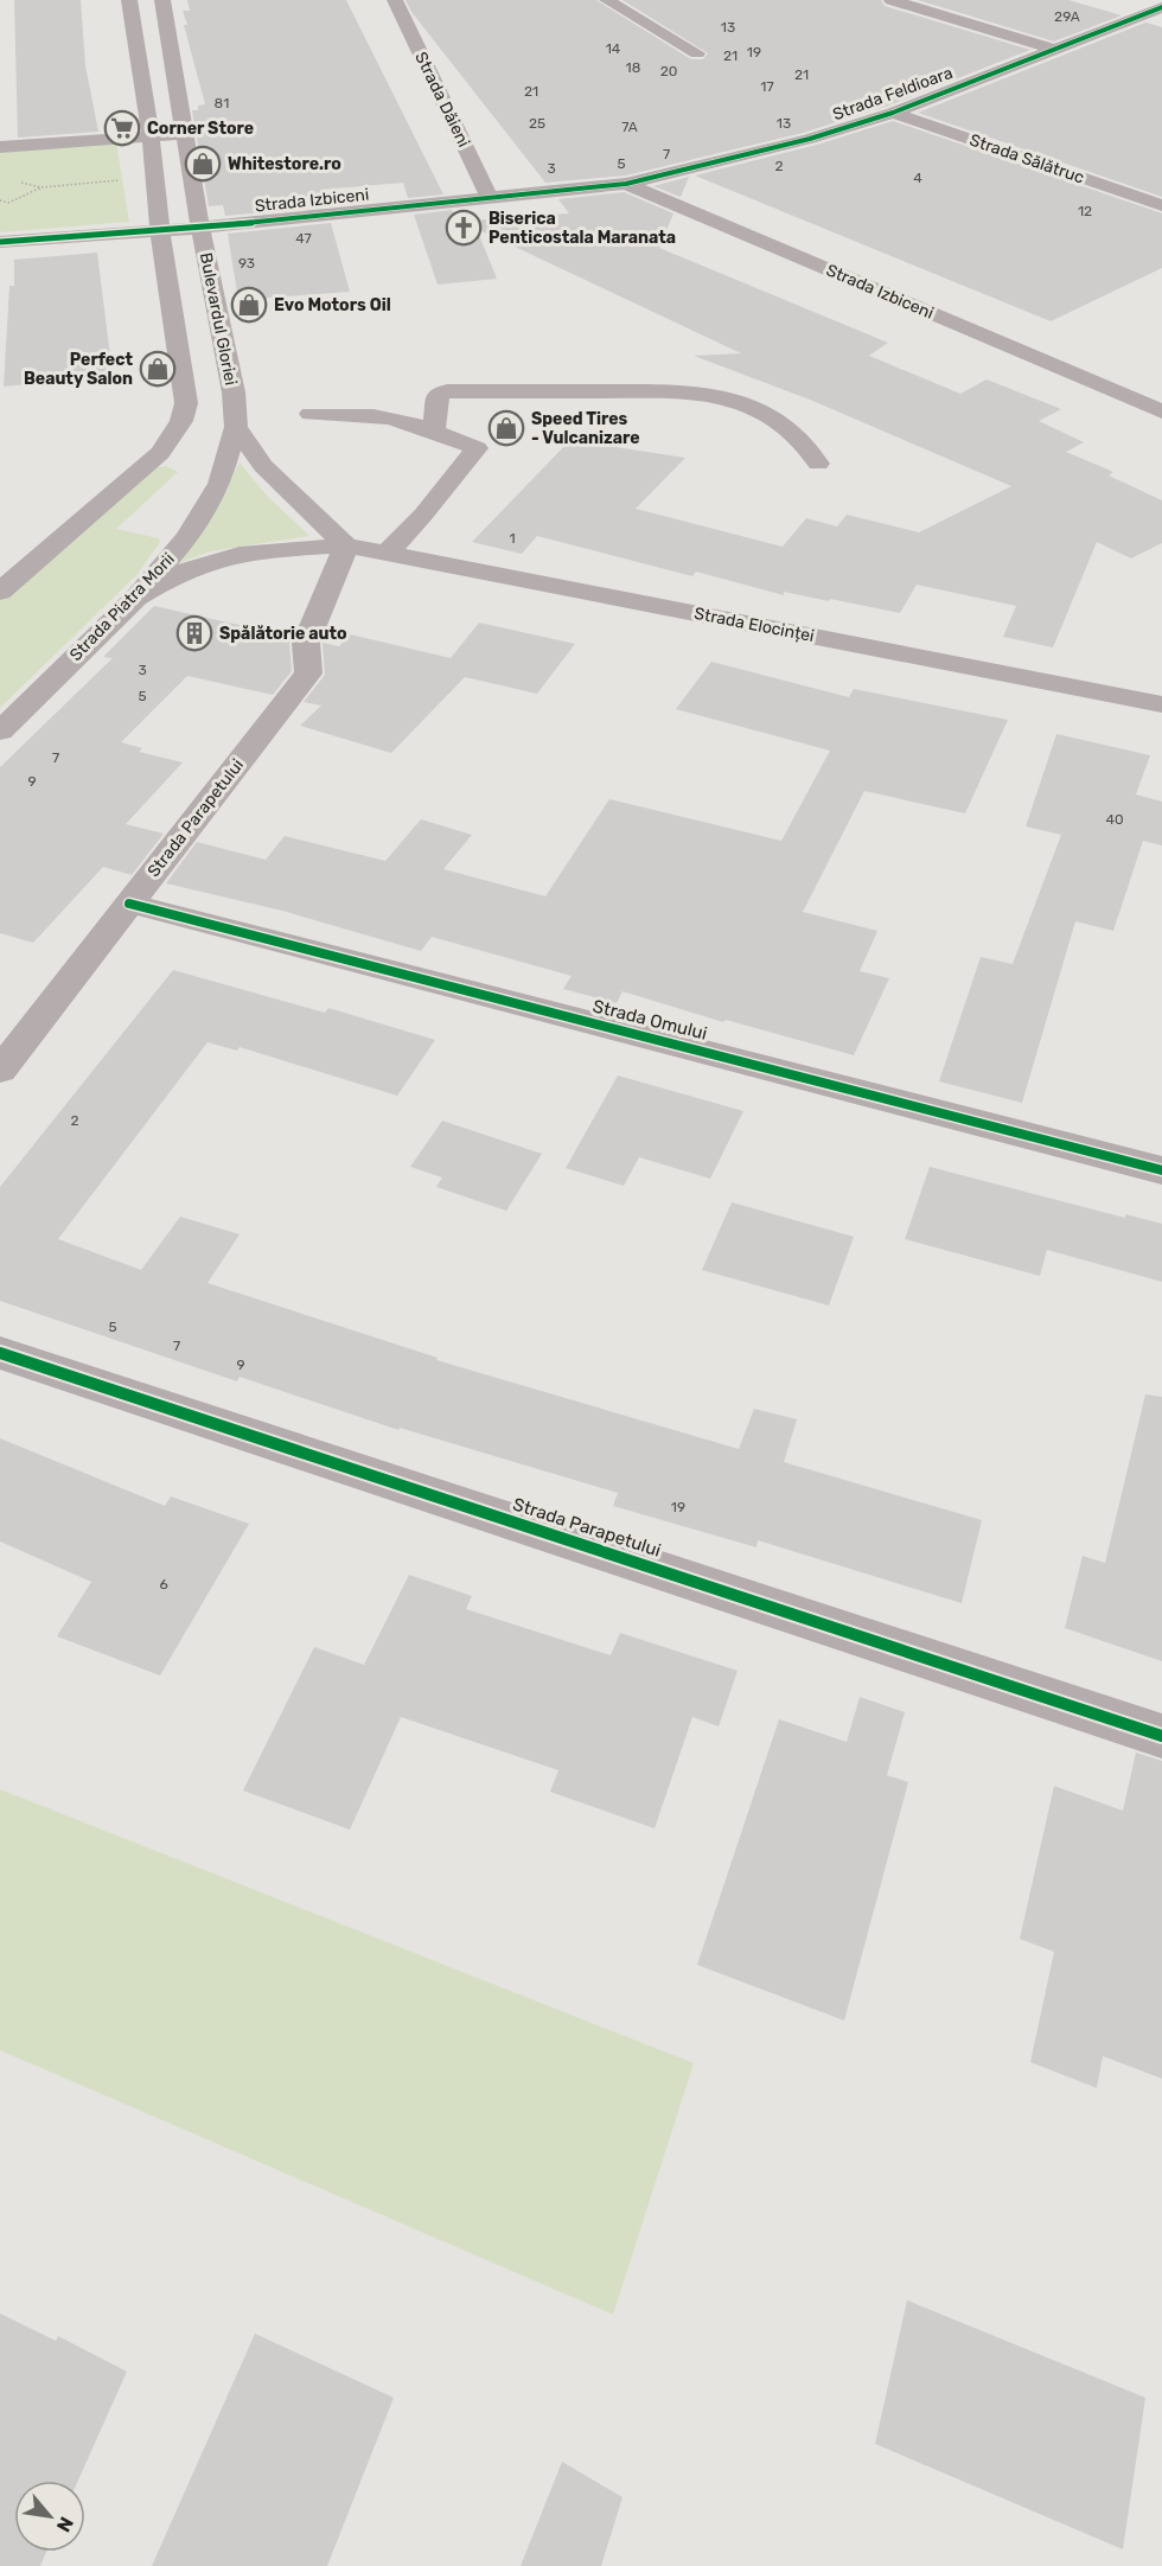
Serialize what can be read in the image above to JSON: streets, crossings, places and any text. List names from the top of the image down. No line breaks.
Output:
{"streets":{"street":["Strada Feldioara","Strada Dăieni","Strada Sălătruc","Strada Izbiceni","Bulevardul Gloriei","Strada Piatra Morii","Strada Elocinței","Strada Parapetului","Strada Omului"]},"crossings":[["Strada Feldioara","Strada Sălătruc"],["Strada Feldioara","Strada Izbiceni"],["Strada Dăieni","Strada Izbiceni"],["Strada Izbiceni","Bulevardul Gloriei"],["Bulevardul Gloriei","Strada Piatra Morii"],["Strada Piatra Morii","Strada Elocinței"],["Strada Elocinței","Strada Parapetului"],["Strada Parapetului","Strada Omului"]],"places":{"supermarket":["Corner Store"],"shop":["Whitestore.ro","Evo Motors Oil","Perfect Beauty Salon","Speed Tires - Vulcanizare"],"church":["Biserica Penticostala Maranata"],"building":["Spălătorie auto"]},"house_numbers":["29A","13","14","19","21","18","20","21","17","21","81","25","13","7A","7","5","2","3","4","12","47","93","1","3","5","7","9","40","2","5","7","9","19","6"],"north":"bottom right"}
